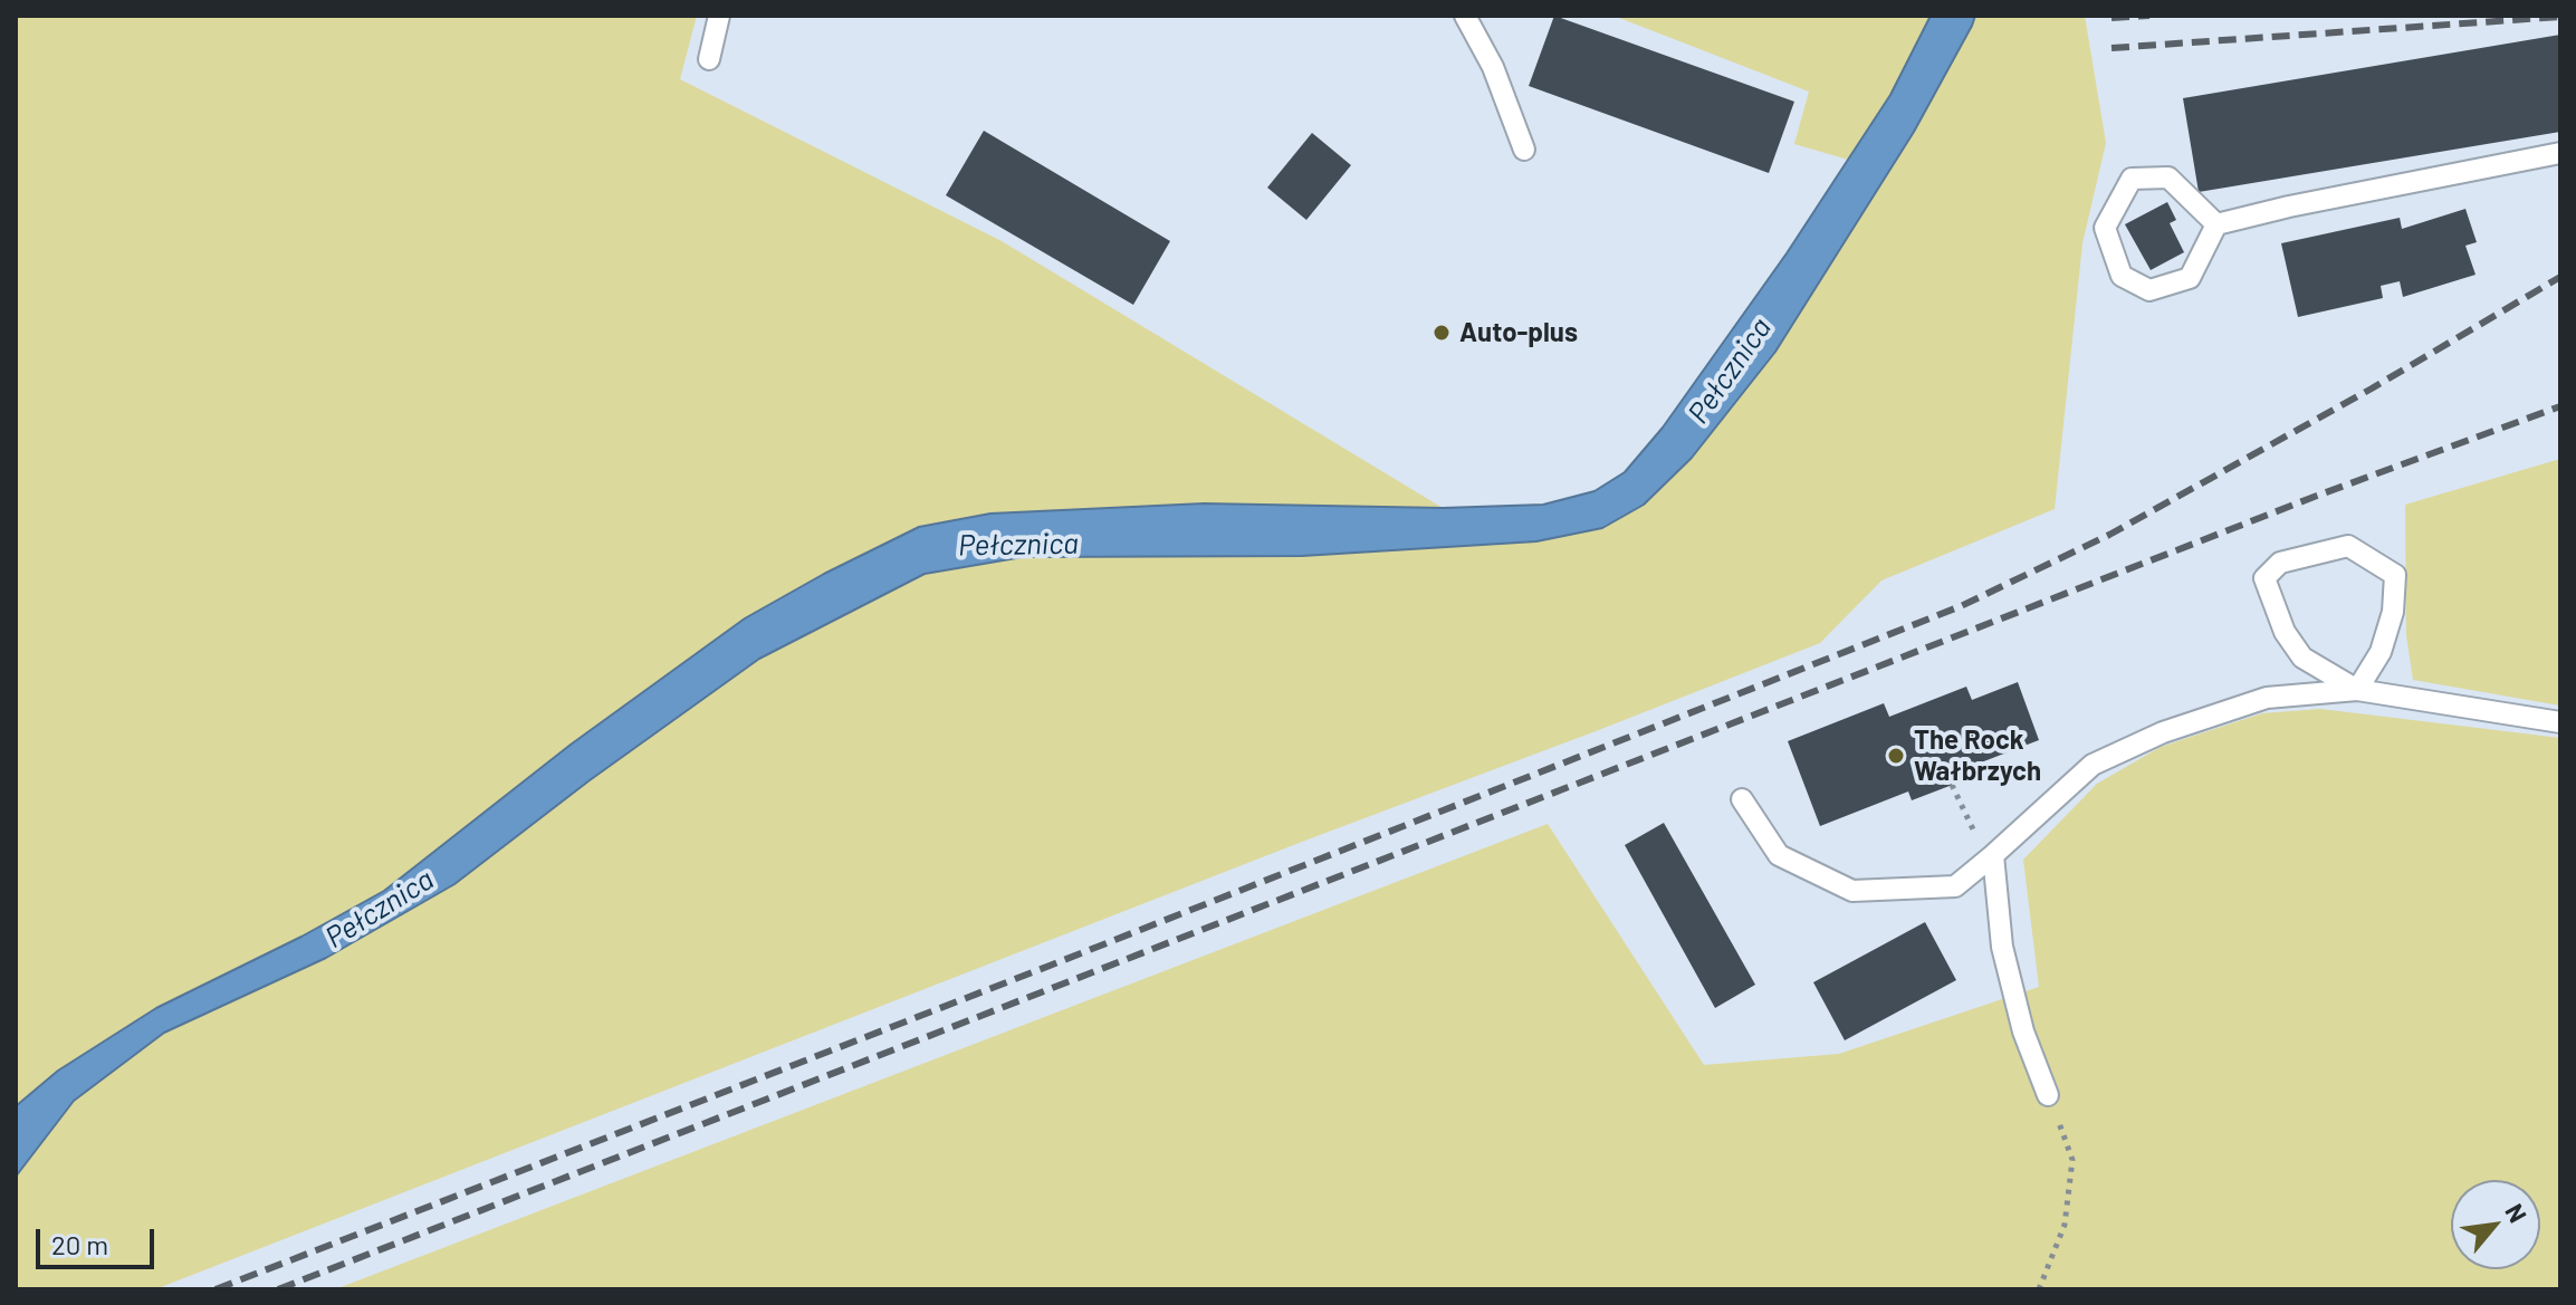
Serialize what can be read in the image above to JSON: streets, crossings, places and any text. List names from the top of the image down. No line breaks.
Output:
{"water":["Pełcznica"],"places":["Auto-plus","The Rock Wałbrzych"],"scale_bar":"20 m","north":"top right"}
